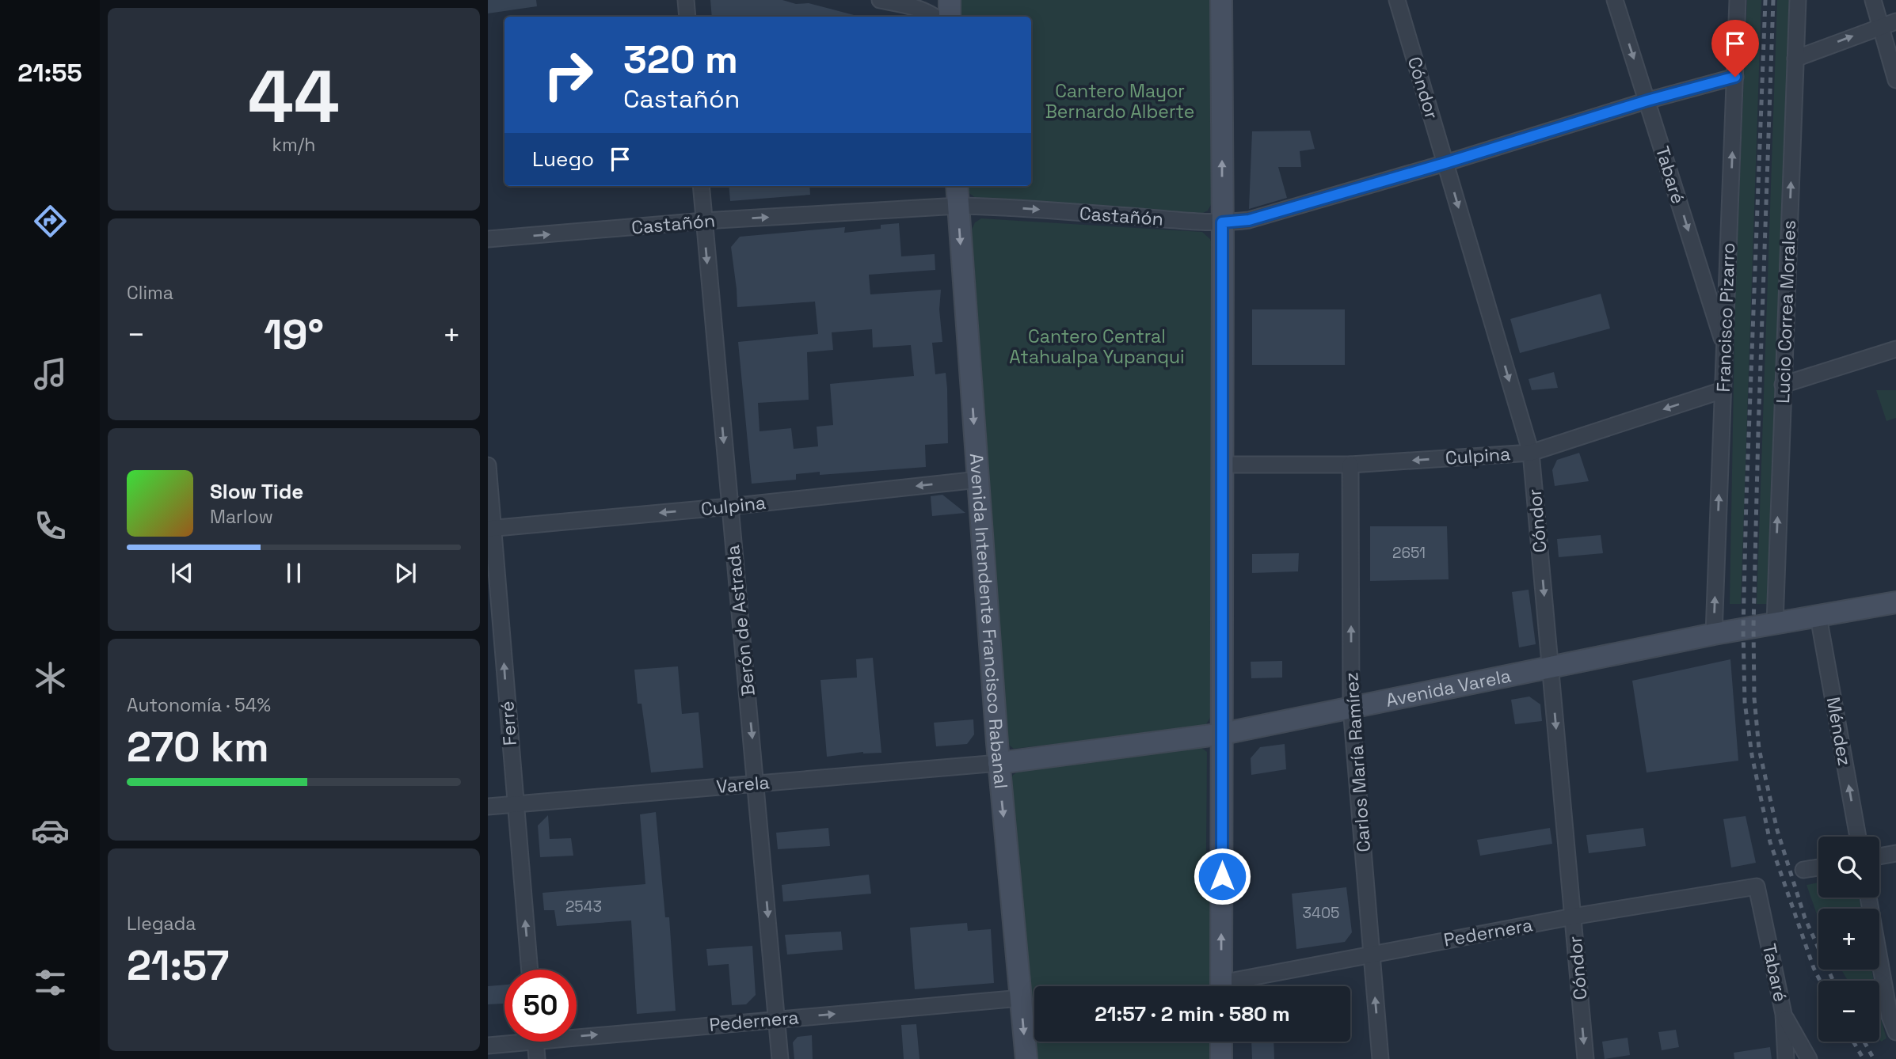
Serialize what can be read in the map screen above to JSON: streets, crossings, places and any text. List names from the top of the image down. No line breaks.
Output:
{"streets":{"main road":["Avenida Intendente Francisco Rabanal","Avenida Varela"],"street":["Cóndor","Tabaré","Castañón","Lucio Correa Morales","Francisco Pizarro","Culpina","Berón de Astrada","Ferré","Méndez","Carlos María Ramírez","Varela","Pedernera"]},"crossings":[["Cóndor","Castañón"],["Cóndor","Culpina"],["Cóndor","Avenida Varela"],["Cóndor","Pedernera"],["Tabaré","Castañón"],["Tabaré","Francisco Pizarro"],["Tabaré","Pedernera"],["Castañón","Francisco Pizarro"],["Castañón","Berón de Astrada"],["Castañón","Avenida Intendente Francisco Rabanal"],["Lucio Correa Morales","Avenida Varela"],["Francisco Pizarro","Culpina"],["Francisco Pizarro","Avenida Varela"],["Culpina","Berón de Astrada"],["Culpina","Avenida Intendente Francisco Rabanal"],["Culpina","Ferré"],["Culpina","Carlos María Ramírez"],["Berón de Astrada","Varela"],["Berón de Astrada","Pedernera"],["Avenida Intendente Francisco Rabanal","Avenida Varela"],["Avenida Intendente Francisco Rabanal","Varela"],["Avenida Intendente Francisco Rabanal","Pedernera"],["Avenida Varela","Méndez"],["Avenida Varela","Carlos María Ramírez"],["Avenida Varela","Varela"],["Ferré","Varela"],["Carlos María Ramírez","Pedernera"]],"one_way":["Cóndor","Tabaré","Castañón","Lucio Correa Morales","Francisco Pizarro","Culpina","Berón de Astrada","Avenida Intendente Francisco Rabanal","Ferré","Méndez","Carlos María Ramírez","Pedernera"],"parks":["Cantero Mayor Bernardo Alberte","Cantero Central Atahualpa Yupanqui"],"house_numbers":["2651","2543","3405"],"page":{"tabs":"21:55","tile":[["44","km/h"],"Clima",["Autonomía · 54%","270 km"],["Llegada","21:57"]],"turn":["320 m","Castañón"],"then":"Luego","heat":["−","19°","+"],"song":["Slow Tide","Marlow"],"map_buttons":["+","−"],"limit":"50","trip":"21:57 · 2 min · 580 m"}}
